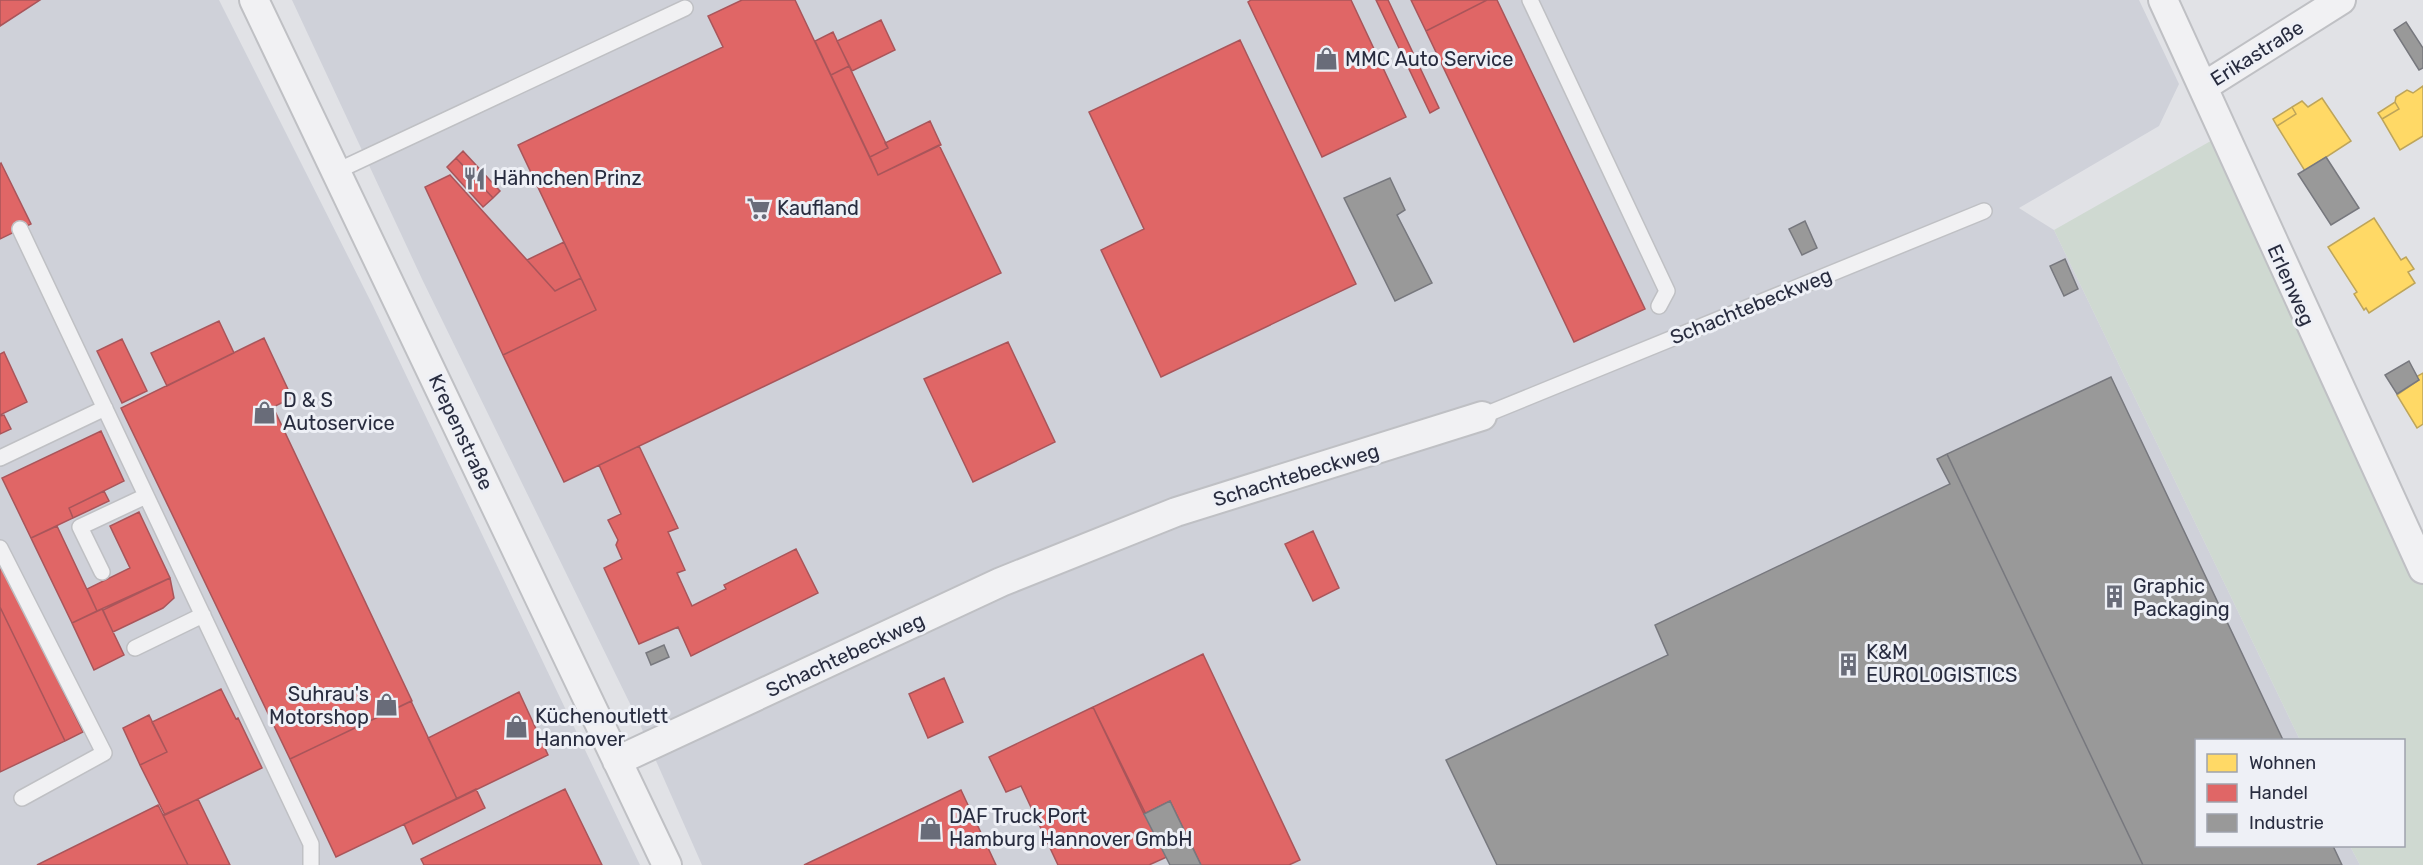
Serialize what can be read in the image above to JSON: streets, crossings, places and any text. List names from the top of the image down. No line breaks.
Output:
{"streets":{"street":["Erikastraße","Erlenweg","Schachtebeckweg","Krepenstraße"]},"crossings":[["Erikastraße","Erlenweg"],["Schachtebeckweg","Krepenstraße"]],"places":{"shop":["MMC Auto Service","D & S Autoservice","Suhrau's Motorshop","Küchenoutlett Hannover","DAF Truck Port Hamburg Hannover GmbH"],"restaurant":["Hähnchen Prinz"],"supermarket":["Kaufland"],"building":["Graphic Packaging","K&M EUROLOGISTICS"]},"legend":["Wohnen","Handel","Industrie"]}
